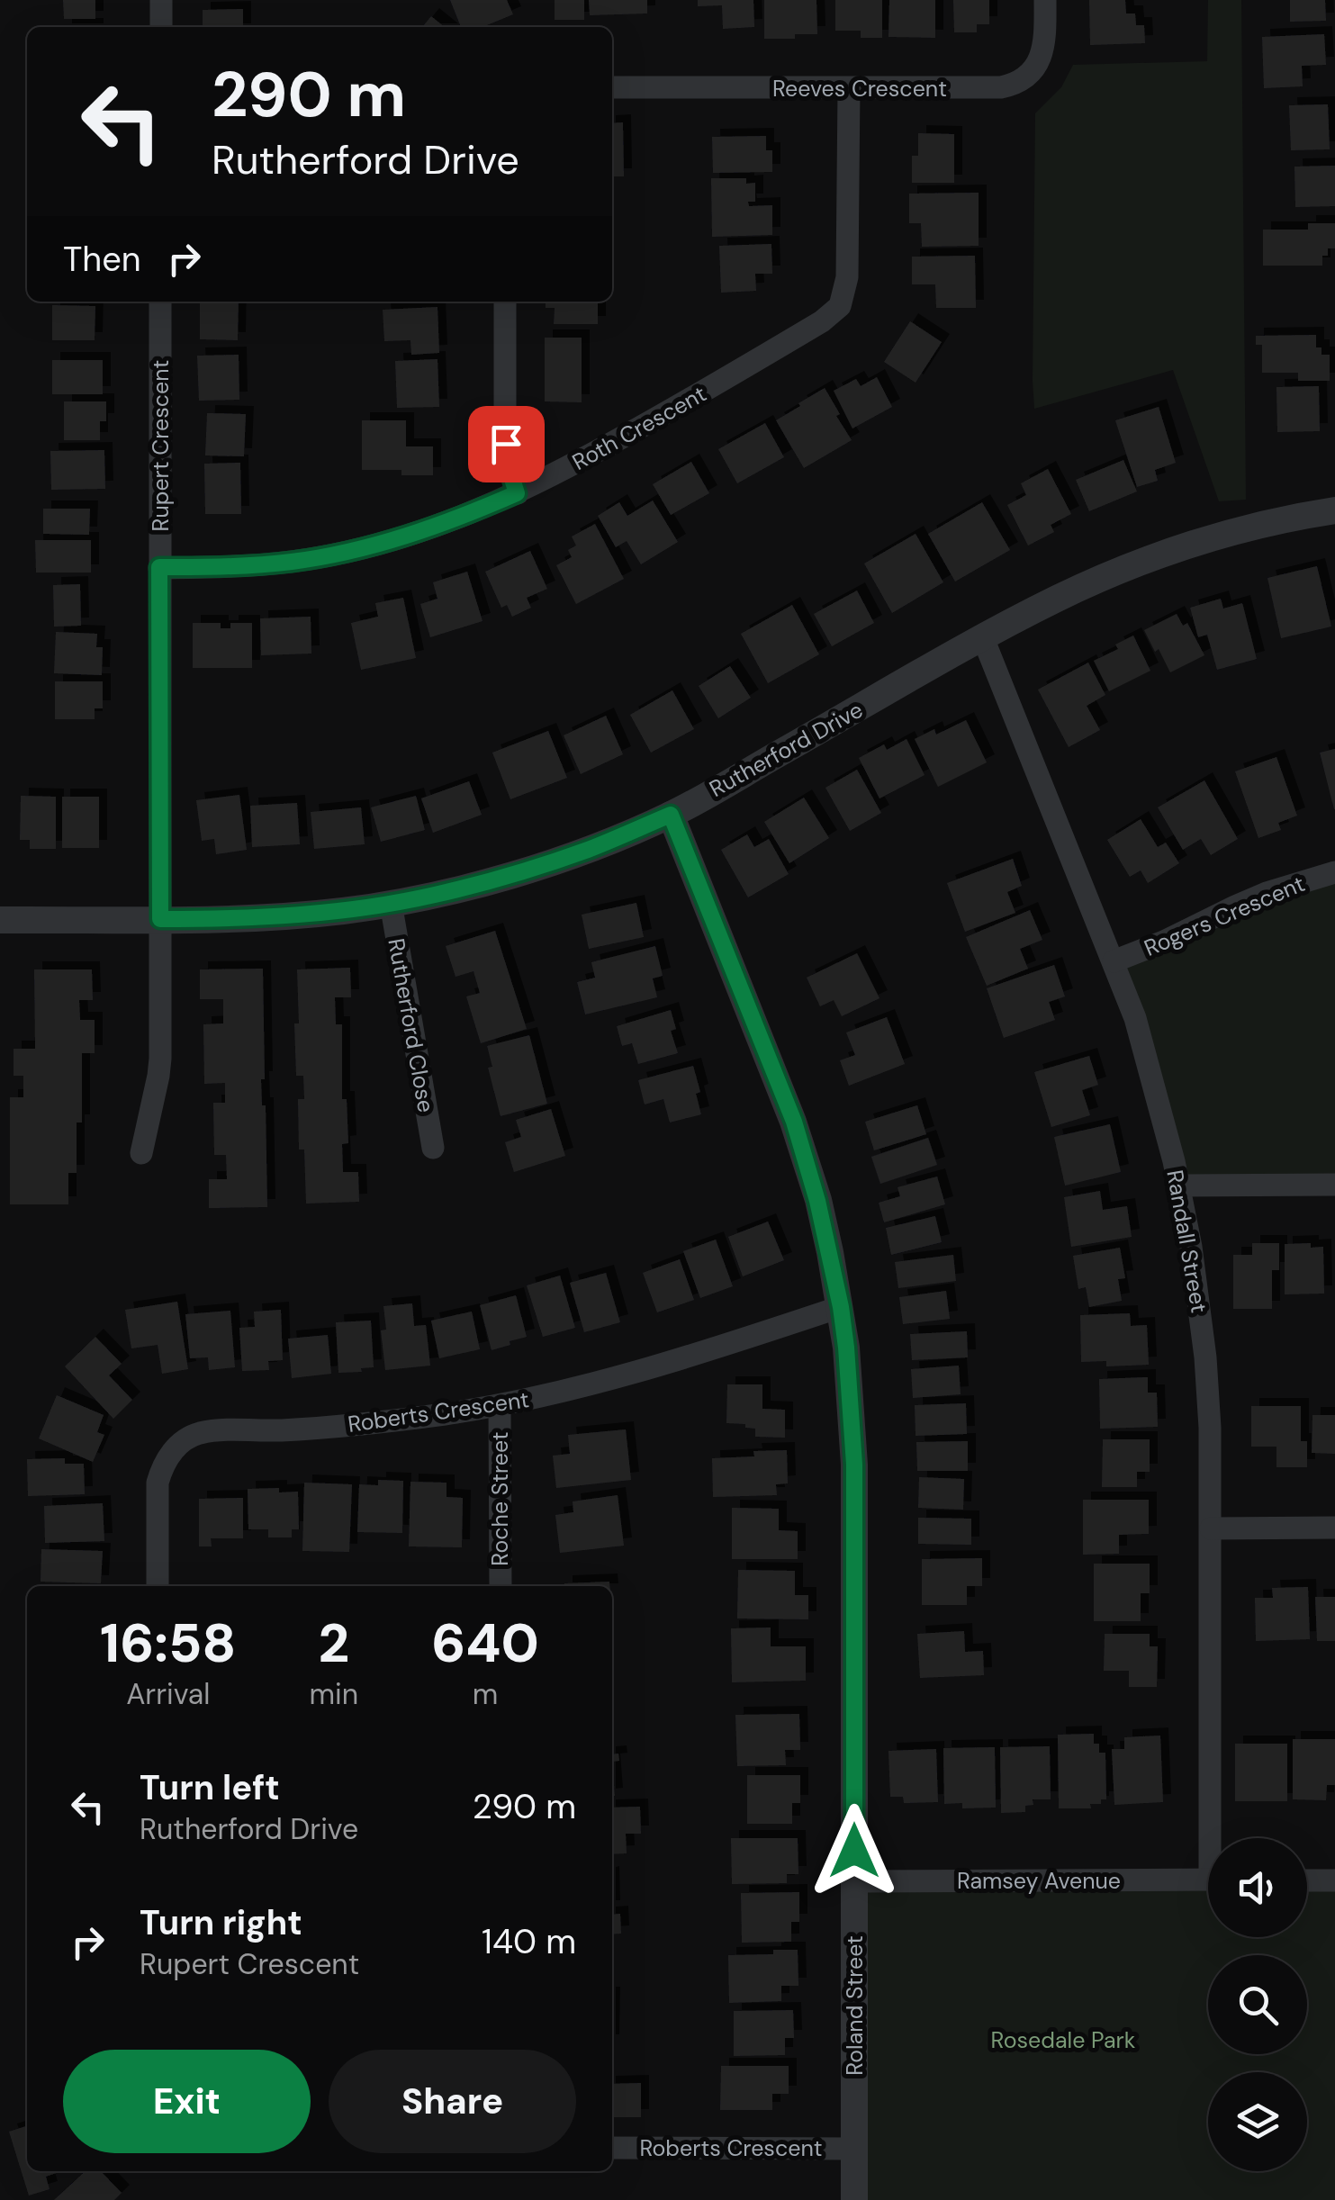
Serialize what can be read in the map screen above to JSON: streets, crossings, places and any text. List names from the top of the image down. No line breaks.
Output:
{"streets":{"street":["Reeves Crescent","Roth Crescent","Rupert Crescent","Rutherford Drive","Rogers Crescent","Rutherford Close","Randall Street","Roberts Crescent","Roche Street","Ramsey Avenue","Roland Street"]},"crossings":[["Reeves Crescent","Roth Crescent"],["Roth Crescent","Rupert Crescent"],["Rupert Crescent","Rutherford Drive"],["Rutherford Drive","Rutherford Close"],["Rutherford Drive","Randall Street"],["Rutherford Drive","Roland Street"],["Rogers Crescent","Randall Street"],["Roberts Crescent","Roche Street"],["Roberts Crescent","Roland Street"],["Ramsey Avenue","Roland Street"]],"parks":["Rosedale Park"],"page":{"turn":["290 m","Rutherford Drive"],"then":"Then","eta":["16:58","Arrival","2","min","640","m"],"list":[{"name":"Turn left","note":"Rutherford Drive","value":"290 m"},{"name":"Turn right","note":"Rupert Crescent","value":"140 m"}],"buttons":["Exit","Share"]}}
